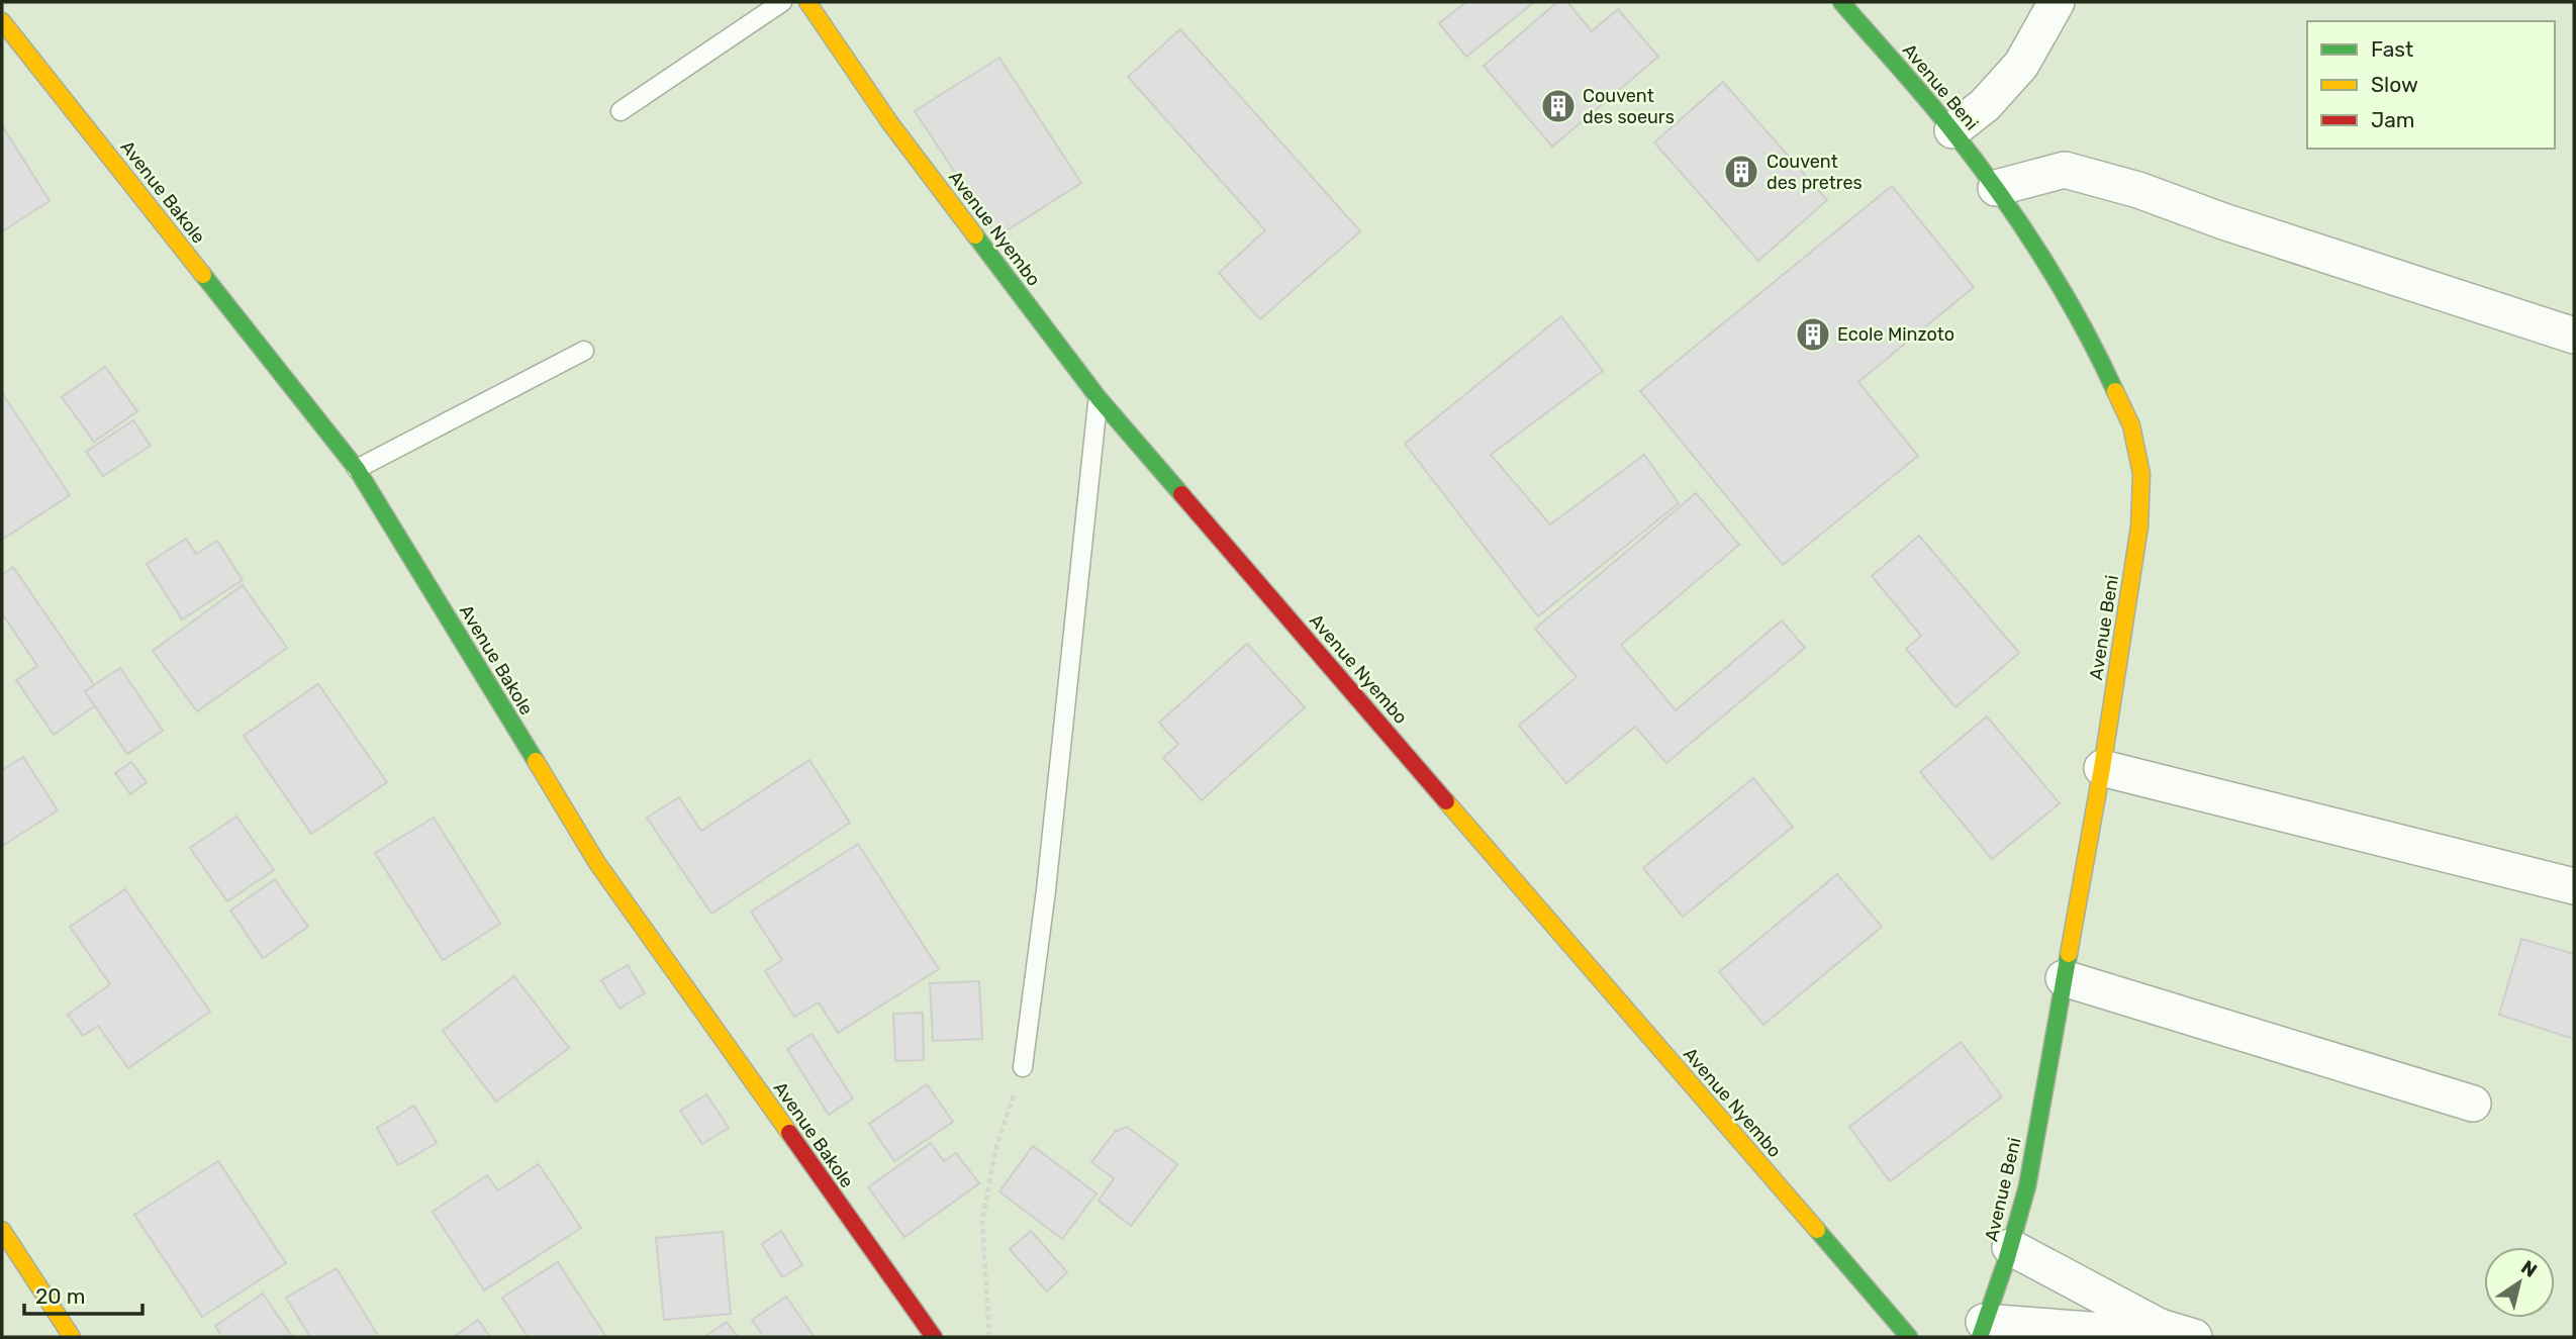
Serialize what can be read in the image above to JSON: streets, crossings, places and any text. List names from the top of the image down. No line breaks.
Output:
{"streets":{"street":["Avenue Beni","Avenue Bakole","Avenue Nyembo"]},"places":{"building":["Couvent des soeurs","Couvent des pretres","Ecole Minzoto"]},"legend":["Fast","Slow","Jam"],"scale_bar":"20 m","north":"top right"}
